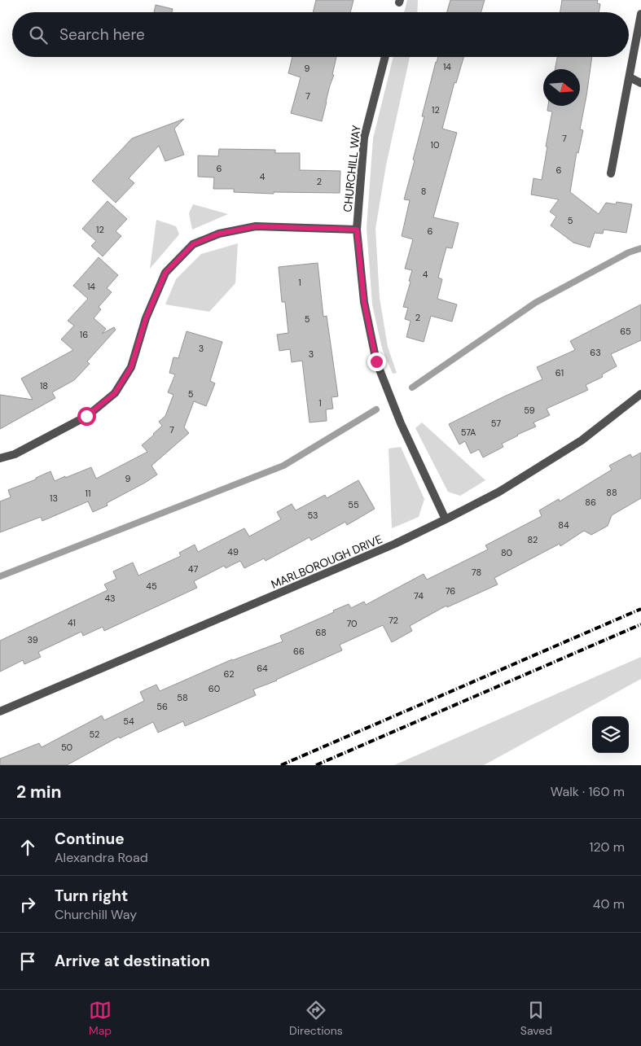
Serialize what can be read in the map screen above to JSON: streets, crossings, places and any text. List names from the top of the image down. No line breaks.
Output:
{"streets":{"street":["CHURCHILL WAY","MARLBOROUGH DRIVE"]},"crossings":[["CHURCHILL WAY","MARLBOROUGH DRIVE"]],"house_numbers":["14","9","7","12","7","10","6","6","4","2","8","5","12","6","4","1","14","2","5","65","16","3","63","3","61","18","5","1","59","57","7","57A","9","88","11","13","86","55","53","84","82","49","80","47","78","45","76","74","43","72","41","70","68","39","66","64","62","60","58","56","54","52","50"],"north":"right","page":{"search":"Search here","heading":["2 min","Walk · 160 m"],"list":[["Continue","Alexandra Road","120 m"],["Turn right","Churchill Way","40 m"],"Arrive at destination"],"nav":["Map","Directions","Saved"]}}
